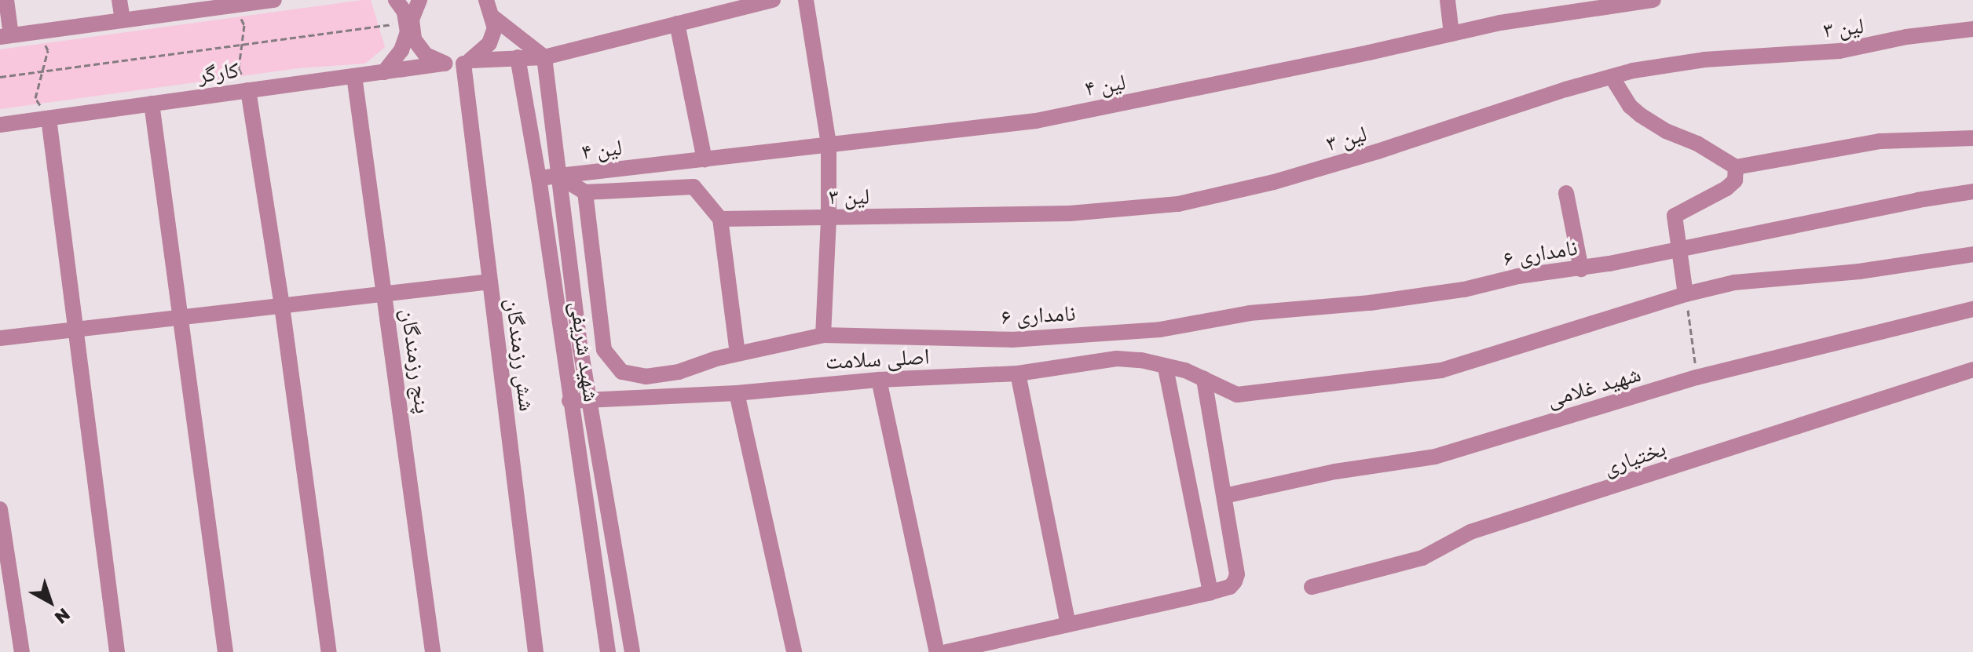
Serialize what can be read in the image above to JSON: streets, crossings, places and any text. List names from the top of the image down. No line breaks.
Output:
{"streets":{"street":["لین ۳","کارگر","لین ۴","نامداری ۶","شهید شریفی","شش رزمندگان","اصلی سلامت","پنج رزمندگان","شهید غلامی","بختیاری"]},"crossings":[["کارگر","شهید شریفی"],["کارگر","شش رزمندگان"],["کارگر","پنج رزمندگان"],["لین ۴","شهید شریفی"],["شهید شریفی","اصلی سلامت"]],"north":"bottom right"}
